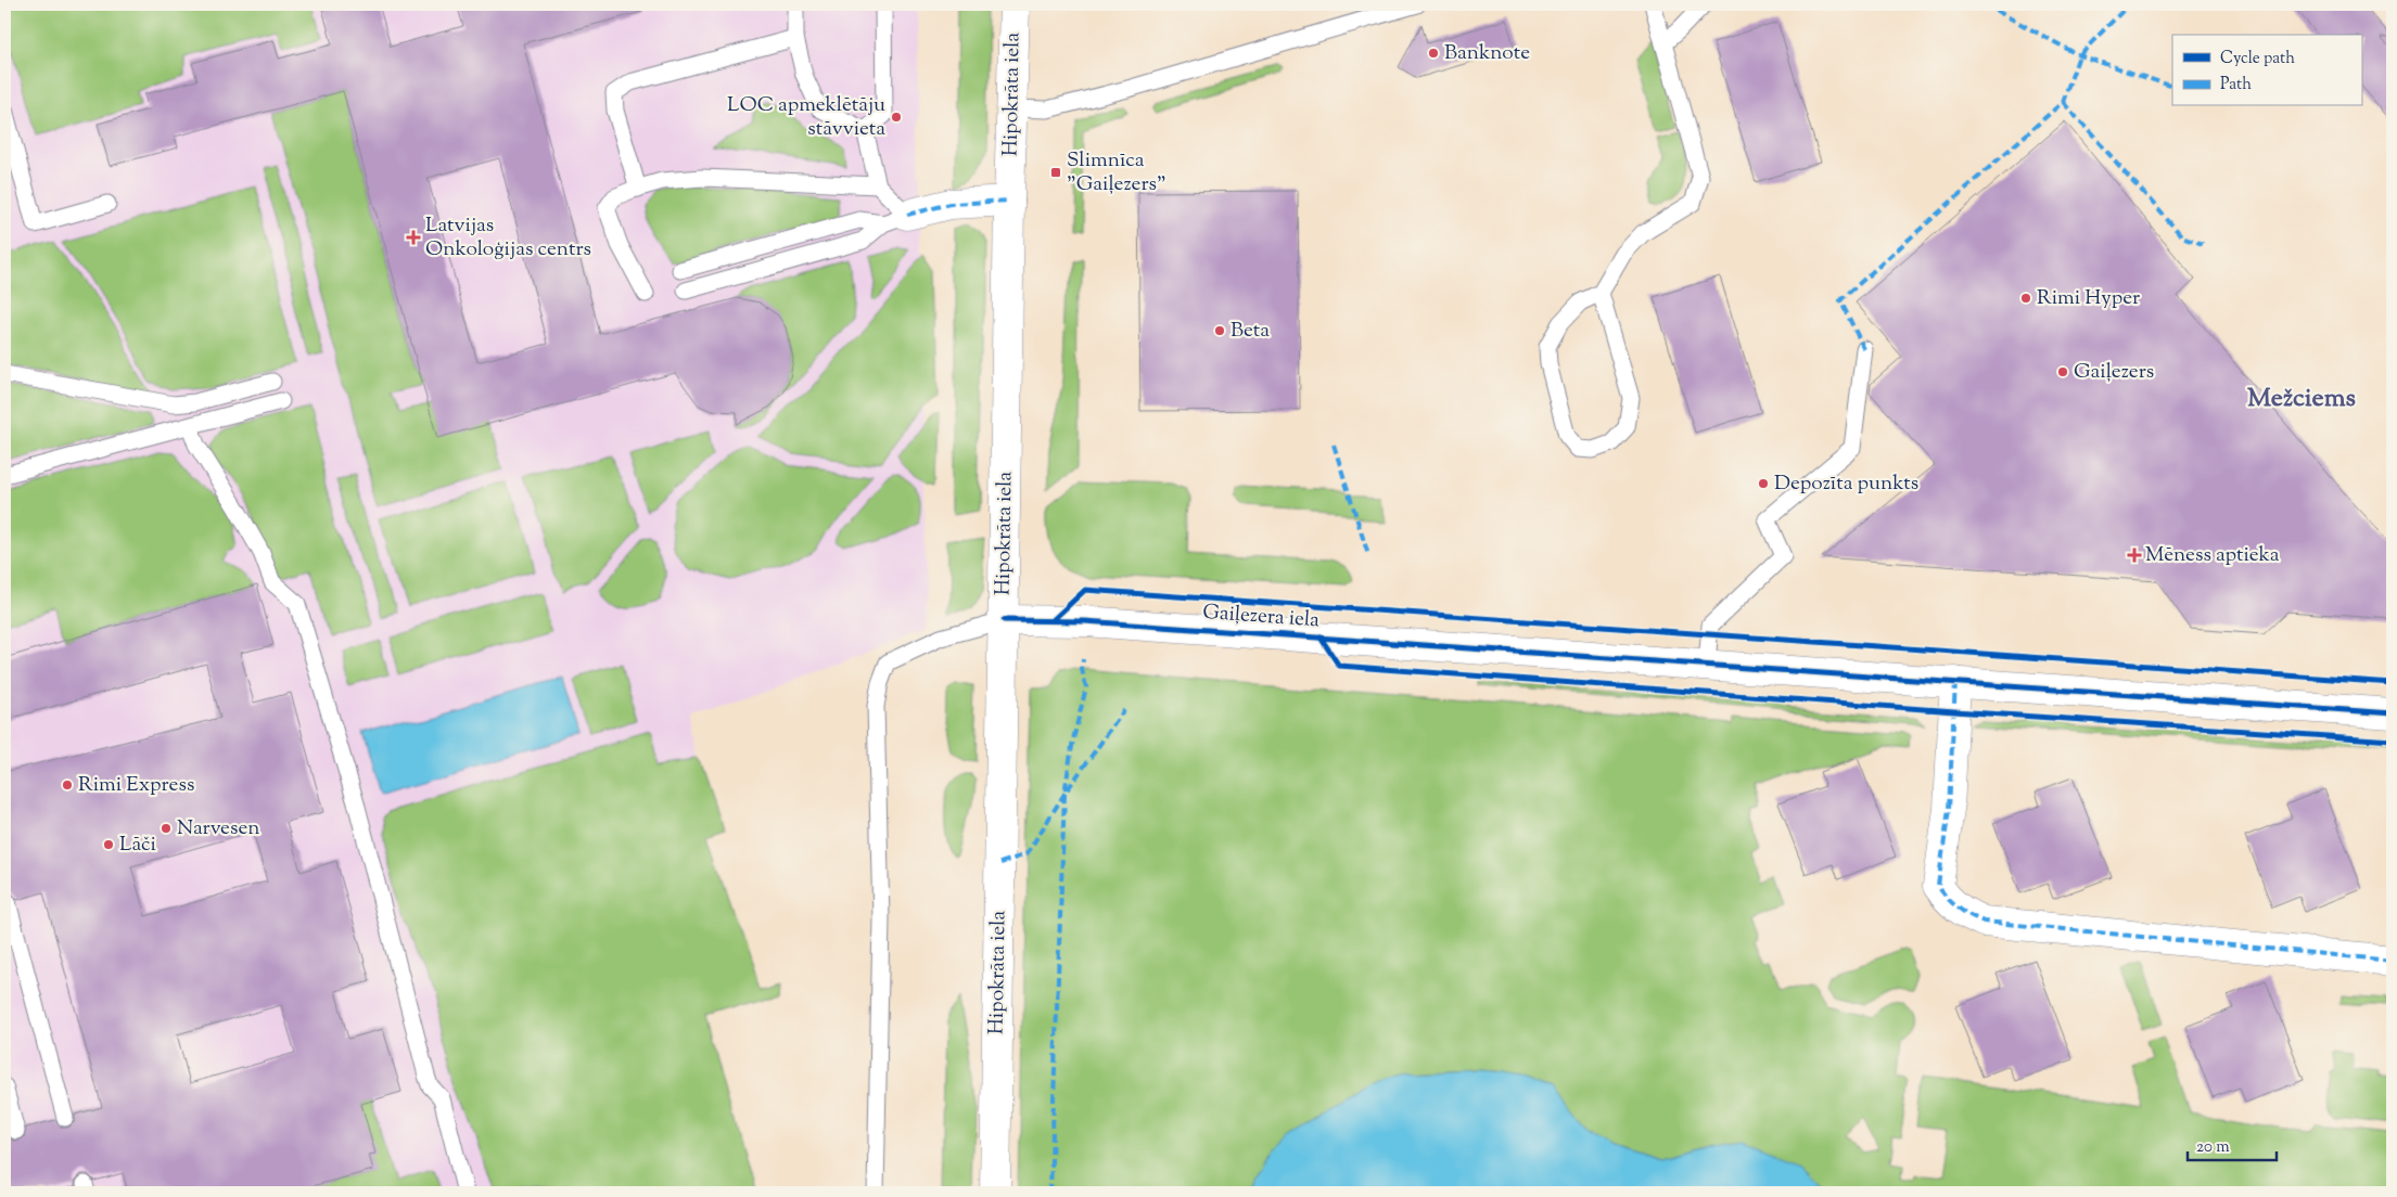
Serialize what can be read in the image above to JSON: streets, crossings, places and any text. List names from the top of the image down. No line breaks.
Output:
{"streets":{"street":["Hipokrāta iela","Gaiļezera iela"]},"crossings":[["Hipokrāta iela","Gaiļezera iela"]],"districts":["Mežciems"],"places":{"other":["Banknote","LOC apmeklētāju stāvvieta","Rimi Hyper","Beta","Gaiļezers","Depozīta punkts","Rimi Express","Narvesen","Lāči"],"transit":["Slimnīca \"Gaiļezers\""],"health":["Latvijas Onkoloģijas centrs","Mēness aptieka"]},"legend":["Cycle path","Path"],"scale_bar":"20 m"}
